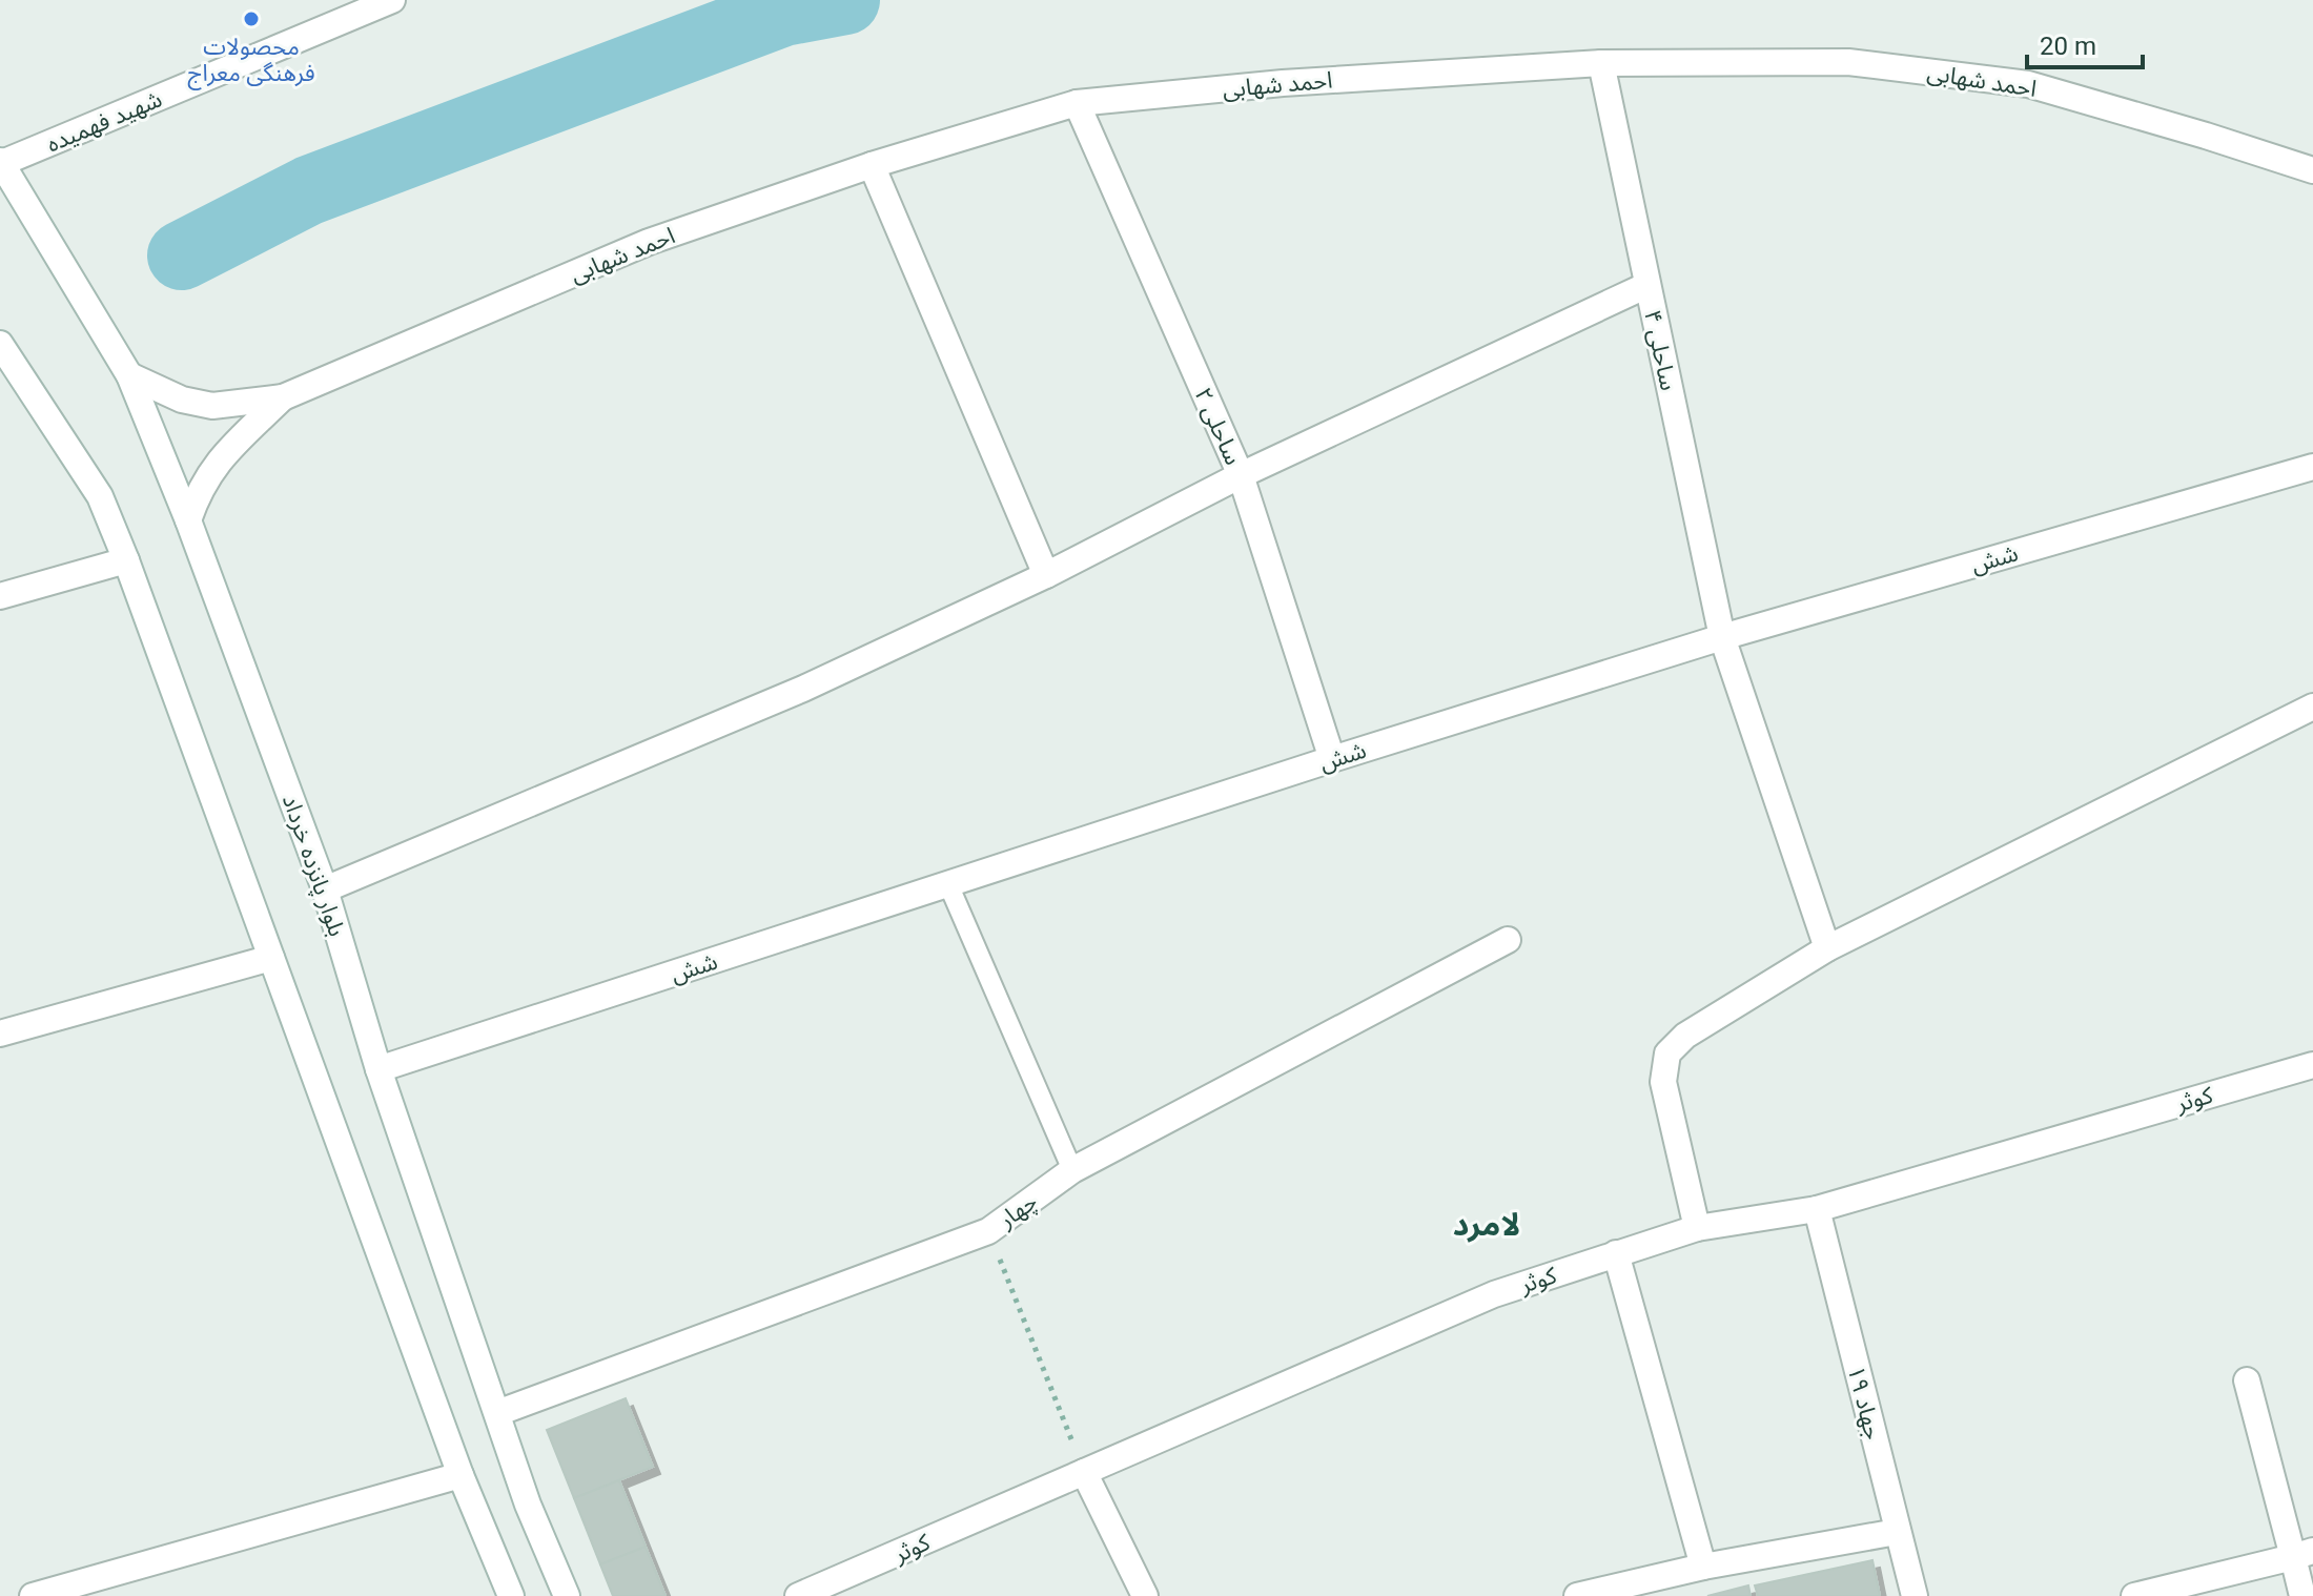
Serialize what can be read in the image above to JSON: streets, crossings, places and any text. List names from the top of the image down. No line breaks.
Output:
{"streets":{"street":["احمد شهابی","شهید فهمیده","ساحلی ۴","ساحلی ۲","شش","بلوار پانزده خرداد","کوثر","چهار","جهاد ۱۹"]},"crossings":[["احمد شهابی","ساحلی ۴"],["احمد شهابی","ساحلی ۲"],["احمد شهابی","بلوار پانزده خرداد"],["شهید فهمیده","بلوار پانزده خرداد"],["ساحلی ۴","شش"],["ساحلی ۲","شش"],["شش","بلوار پانزده خرداد"],["بلوار پانزده خرداد","چهار"],["کوثر","جهاد ۱۹"]],"districts":["لامرد"],"places":["محصولات فرهنگی معراج"],"scale_bar":"20 m"}
